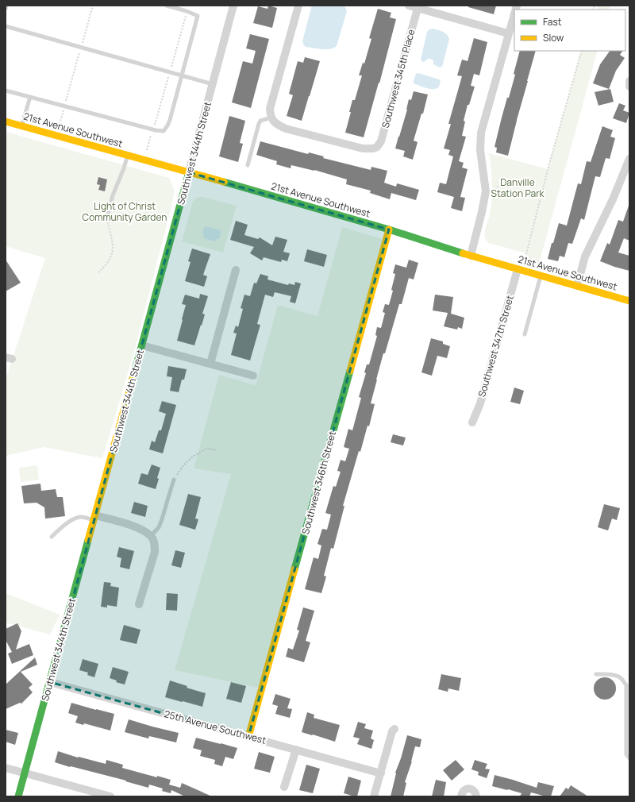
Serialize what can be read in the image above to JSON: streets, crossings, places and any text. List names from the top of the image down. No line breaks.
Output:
{"streets":{"street":["Southwest 345th Place","21st Avenue Southwest","Southwest 344th Street","Southwest 347th Street","Southwest 346th Street","25th Avenue Southwest"]},"crossings":[["21st Avenue Southwest","Southwest 344th Street"],["21st Avenue Southwest","Southwest 347th Street"],["21st Avenue Southwest","Southwest 346th Street"],["Southwest 344th Street","25th Avenue Southwest"],["Southwest 346th Street","25th Avenue Southwest"]],"parks":["Danville Station Park","Light of Christ Community Garden"],"legend":["Fast","Slow"]}
